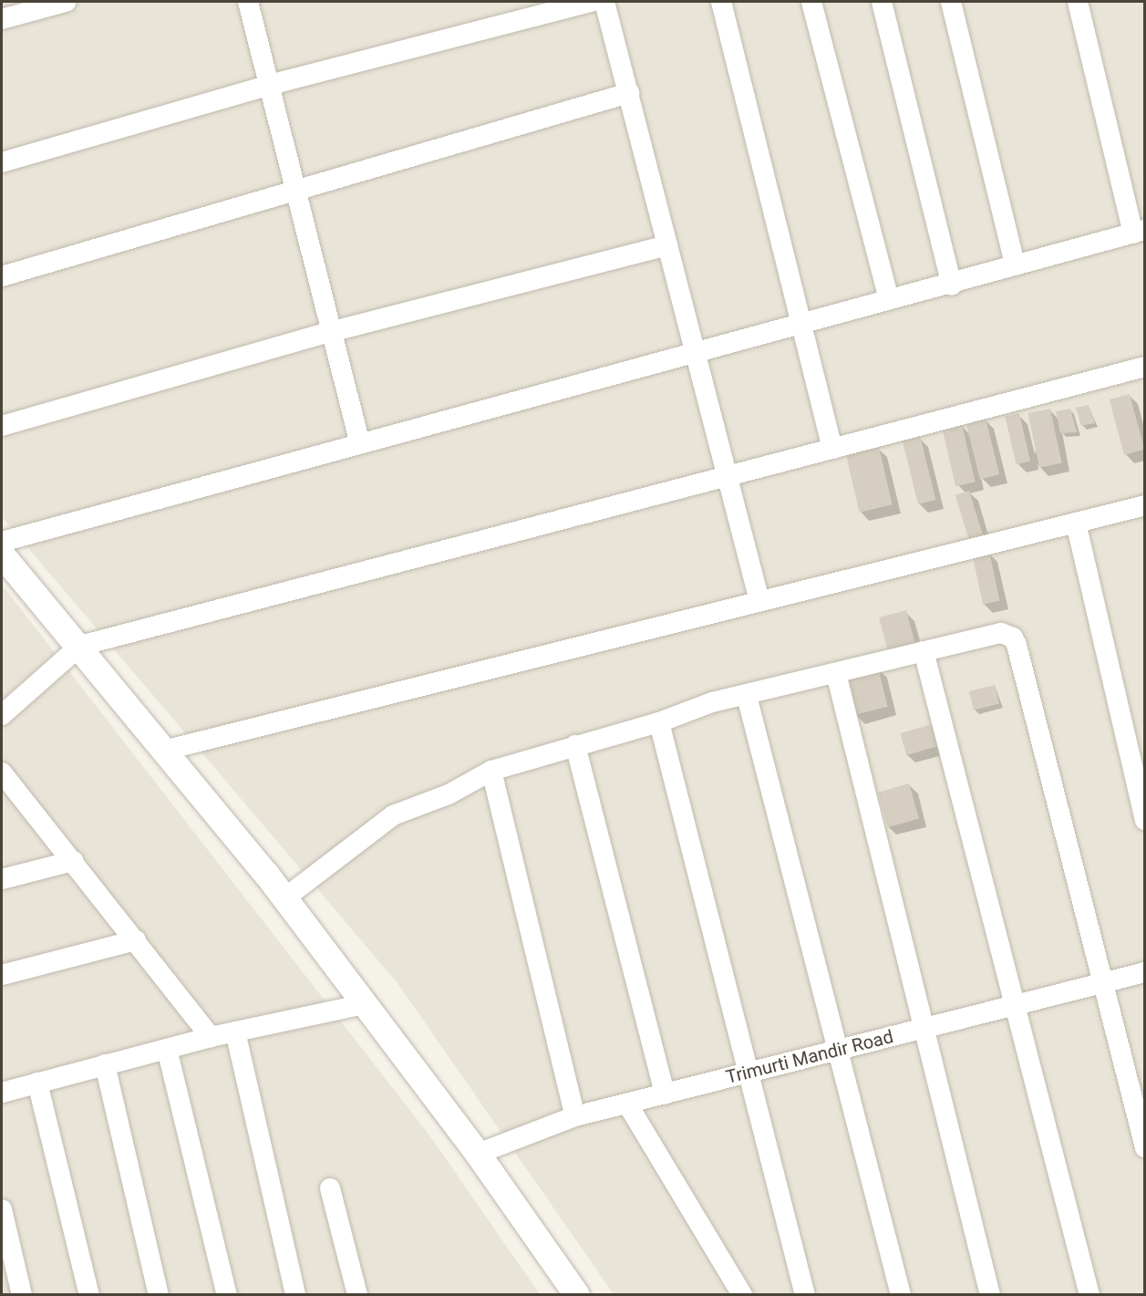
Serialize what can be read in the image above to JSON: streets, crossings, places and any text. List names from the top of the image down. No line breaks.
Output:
{"streets":{"street":["Trimurti Mandir Road"]}}
